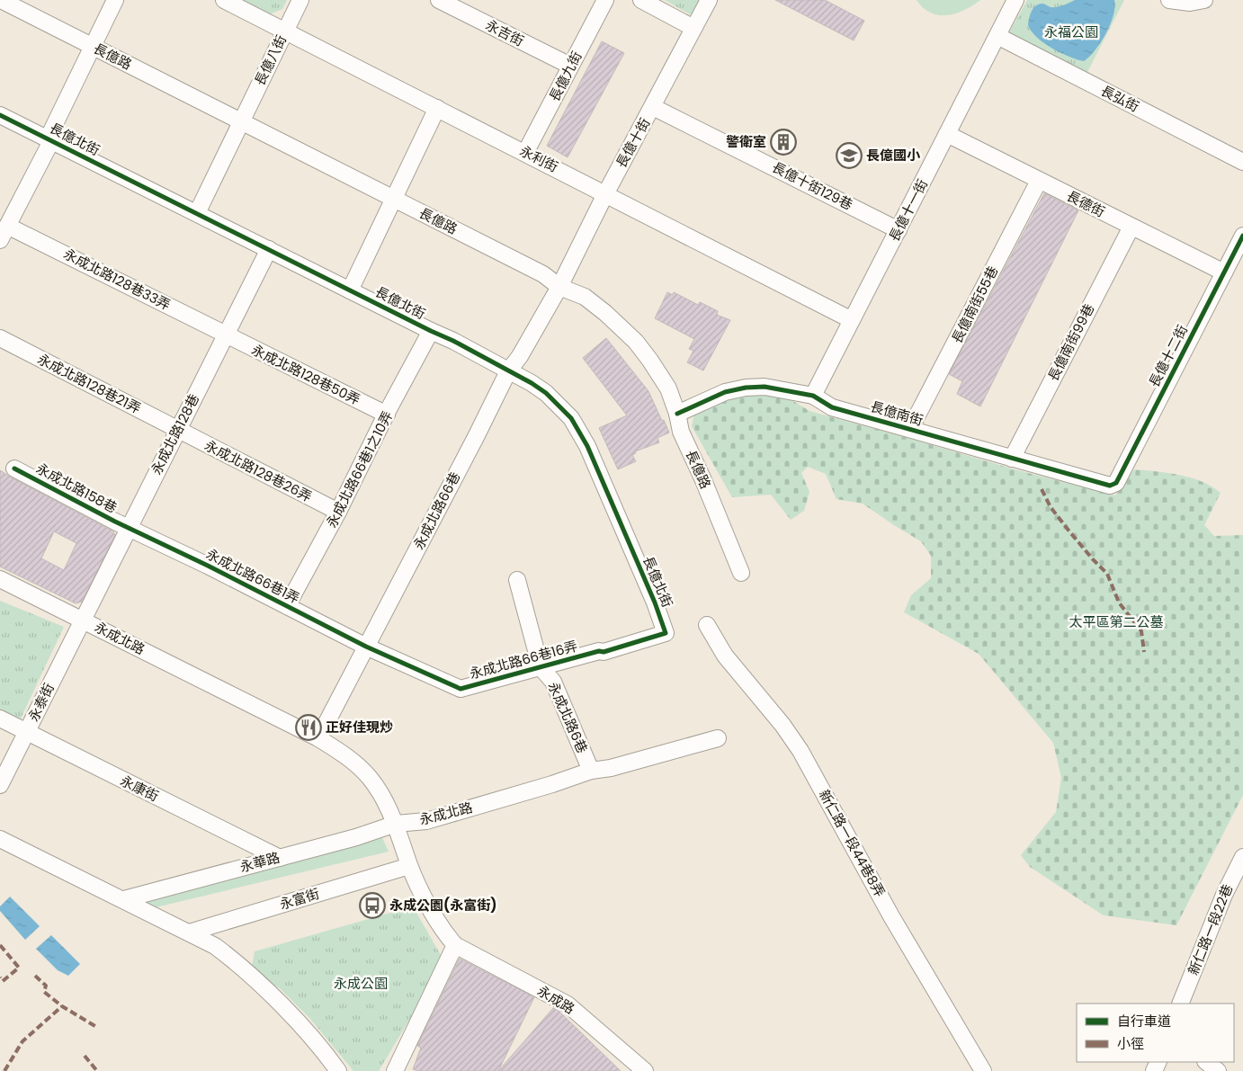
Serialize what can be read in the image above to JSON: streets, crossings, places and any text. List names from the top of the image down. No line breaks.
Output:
{"streets":{"street":["永吉街","長億路","長億八街","長億九街","長弘街","長億北街","長億十街","永利街","長億十街129巷","長德街","長億十一街","永成北路128巷33弄","長億南街55巷","長億南街99巷","長億十二街","永成北路128巷50弄","永成北路128巷21弄","長億南街","永成北路128巷","永成北路66巷1之10弄","永成北路128巷26弄","永成北路158巷","永成北路66巷","永成北路66巷1弄","永成北路","永成北路66巷16弄","永泰街","永成北路6巷","永康街","新仁路一段44巷8弄","永華路","永富街","新仁路一段22巷","永成路"]},"crossings":[["永吉街","長億九街"],["長億路","長億八街"],["長億路","長億十街"],["長億路","長億南街"],["長億路","永成北路66巷"],["長億八街","永利街"],["長億九街","永利街"],["長弘街","長億十一街"],["長億北街","永成北路128巷"],["長億北街","永成北路66巷1之10弄"],["長億北街","永成北路66巷"],["長億北街","永成北路66巷16弄"],["長億十街","永利街"],["長億十街","長億十街129巷"],["長億十街","永成北路66巷"],["永利街","長億十一街"],["長億十街129巷","長億十一街"],["長德街","長億十一街"],["長德街","長億南街55巷"],["長德街","長億南街99巷"],["長德街","長億十二街"],["長億十一街","長億南街"],["永成北路128巷33弄","永成北路128巷50弄"],["永成北路128巷33弄","永成北路128巷"],["長億南街55巷","長億南街"],["長億南街99巷","長億南街"],["長億十二街","長億南街"],["永成北路128巷50弄","永成北路128巷"],["永成北路128巷50弄","永成北路66巷1之10弄"],["永成北路128巷21弄","永成北路128巷"],["永成北路128巷21弄","永成北路128巷26弄"],["永成北路128巷","永成北路128巷26弄"],["永成北路128巷","永成北路158巷"],["永成北路128巷","永成北路66巷1弄"],["永成北路128巷","永成北路"],["永成北路128巷","永泰街"],["永成北路66巷1之10弄","永成北路128巷26弄"],["永成北路66巷1之10弄","永成北路66巷1弄"],["永成北路158巷","永成北路66巷1弄"],["永成北路66巷","永成北路66巷1弄"],["永成北路66巷","永成北路"],["永成北路66巷","永成北路66巷16弄"],["永成北路66巷1弄","永成北路66巷16弄"],["永成北路","永泰街"],["永成北路","永成北路6巷"],["永成北路","永華路"],["永成北路","永成路"],["永成北路66巷16弄","永成北路6巷"],["永泰街","永康街"],["永康街","永華路"],["永華路","永成路"],["永富街","永成路"]],"parks":["永福公園","太平區第二公墓","永成公園"],"places":{"building":["警衛室"],"school or university":["長億國小"],"restaurant":["正好佳現炒"],"bus stop":["永成公園(永富街)"]},"legend":["自行車道","小徑"]}
